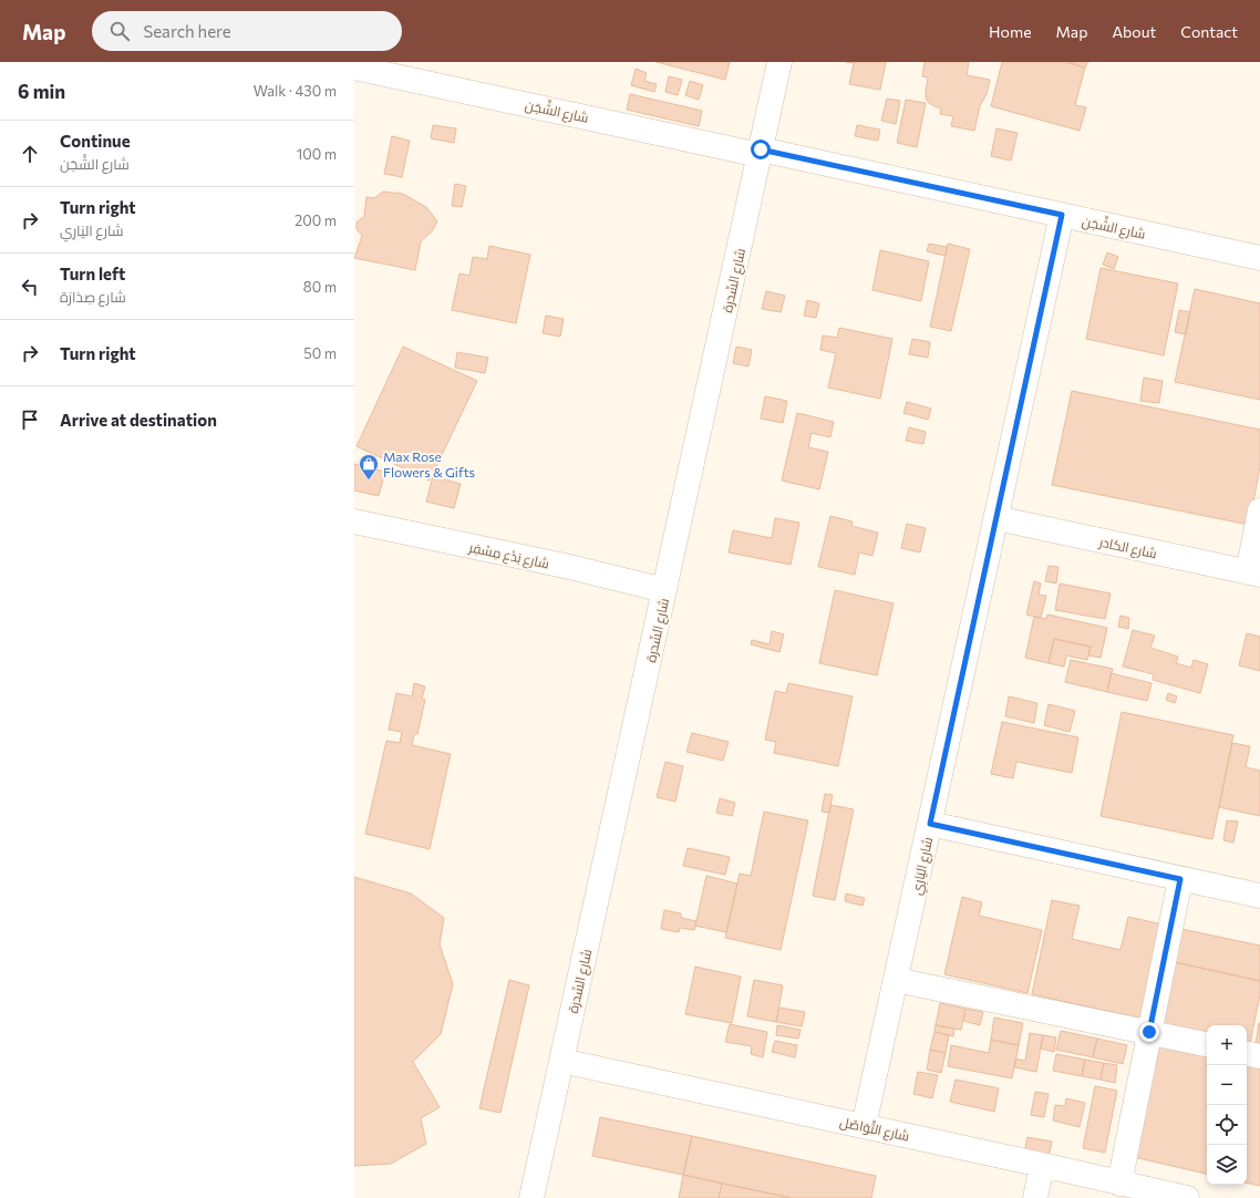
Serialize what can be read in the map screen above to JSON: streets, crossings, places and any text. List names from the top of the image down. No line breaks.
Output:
{"streets":{"street":["شارع الشَّجَن","شارع السِّدرة","شارع الكادر","شارع بَدْع مِسْفِر","شارع اليَارِي","شارع التَّوَاصُل"]},"crossings":[["شارع الشَّجَن","شارع السِّدرة"],["شارع الشَّجَن","شارع اليَارِي"],["شارع السِّدرة","شارع بَدْع مِسْفِر"],["شارع السِّدرة","شارع التَّوَاصُل"],["شارع الكادر","شارع اليَارِي"],["شارع اليَارِي","شارع التَّوَاصُل"]],"places":{"shop":["Max Rose Flowers & Gifts"]},"page":{"header":"Map","search":"Search here","nav":["Home","Map","About","Contact"],"heading":["6 min","Walk · 430 m"],"list":[["Continue","شارع الشَّجَن","100 m"],["Turn right","شارع اليَارِي","200 m"],["Turn left","شارع صِدَارَة","80 m"],["Turn right","50 m"],"Arrive at destination"],"map_buttons":["+","−"]}}
